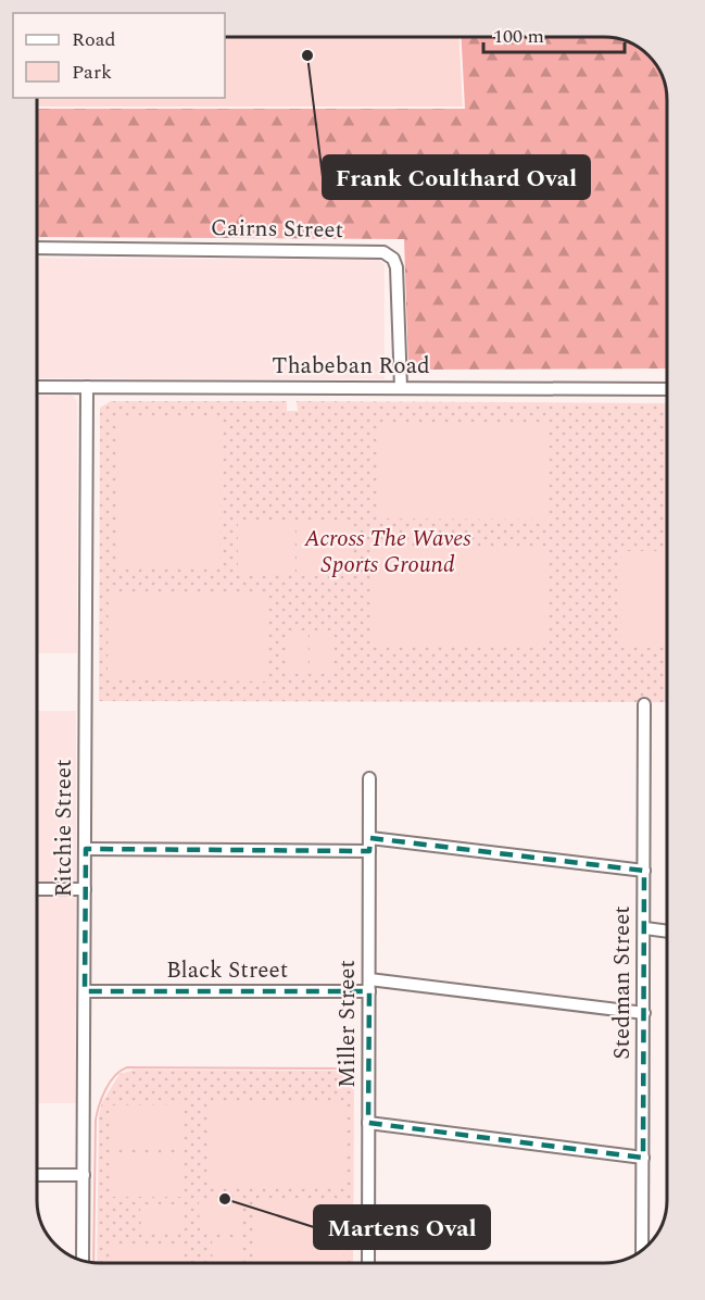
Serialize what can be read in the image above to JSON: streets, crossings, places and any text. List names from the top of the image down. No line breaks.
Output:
{"streets":{"street":["Cairns Street","Thabeban Road","Ritchie Street","Black Street","Stedman Street","Miller Street"]},"crossings":[["Cairns Street","Thabeban Road"],["Thabeban Road","Ritchie Street"],["Ritchie Street","Black Street"],["Black Street","Stedman Street"],["Black Street","Miller Street"]],"parks":["Across The Waves Sports Ground"],"places":["Frank Coulthard Oval","Martens Oval"],"legend":["Road","Park"],"scale_bar":"100 m"}
